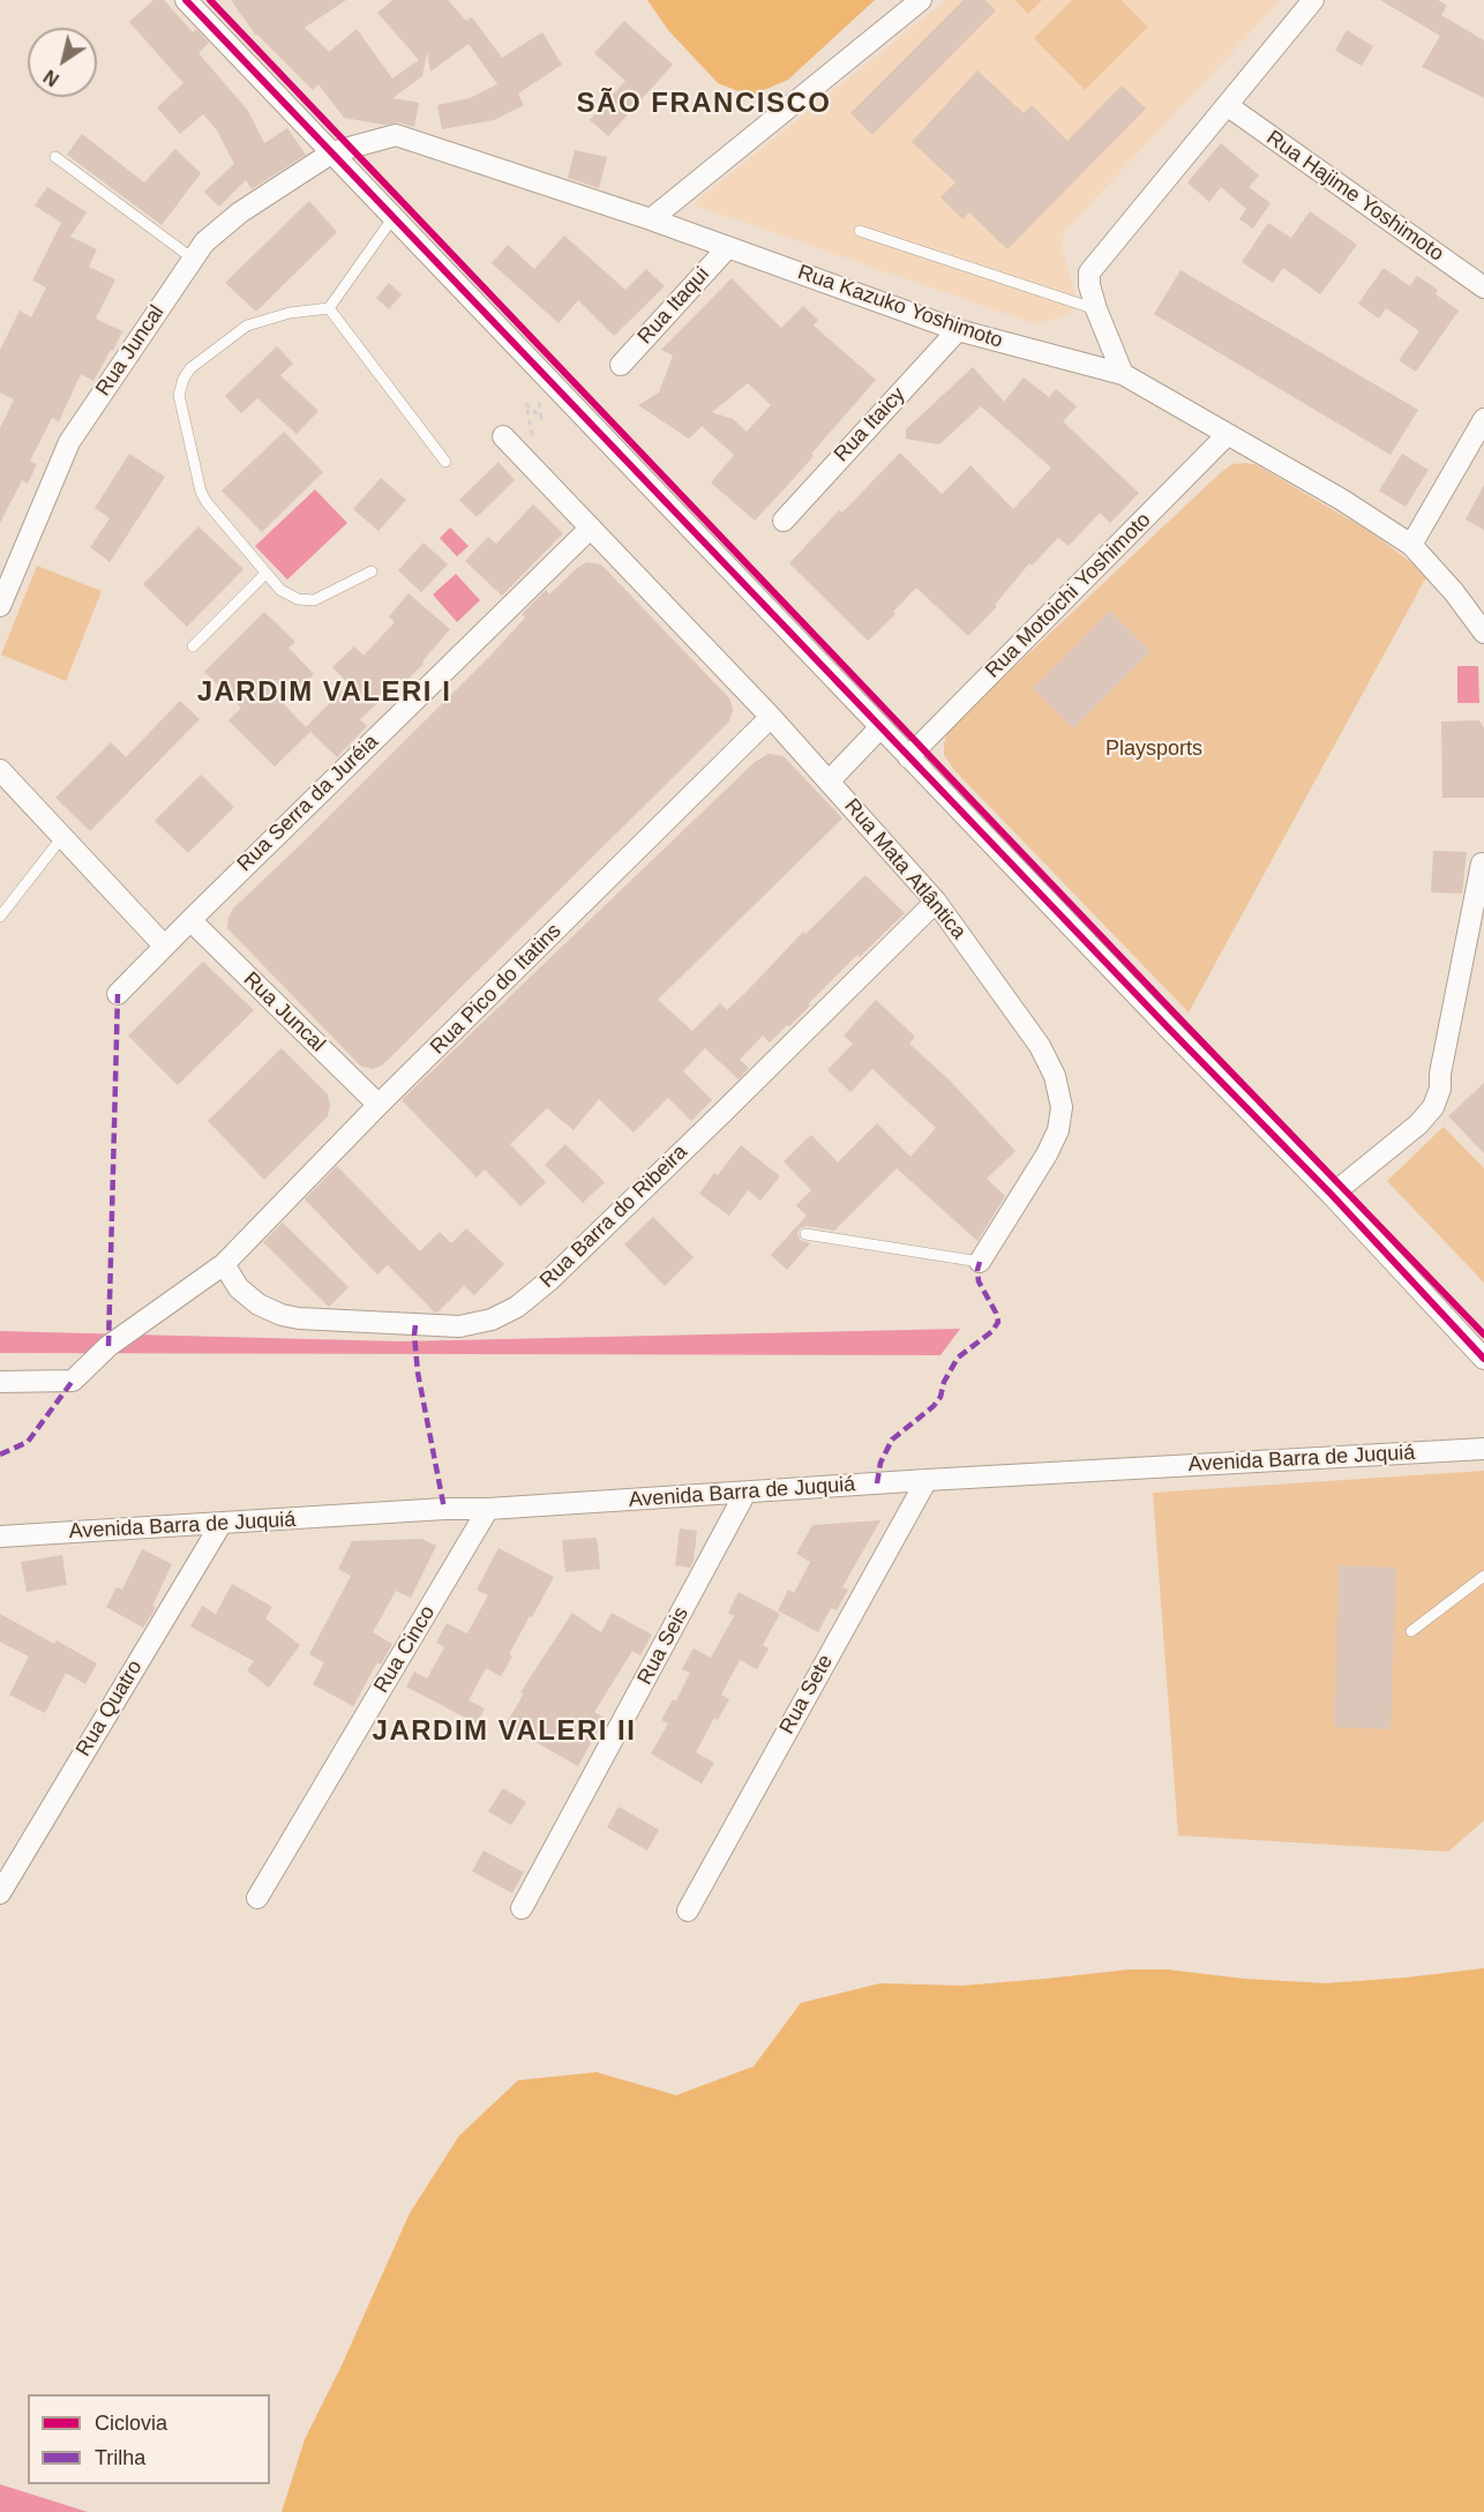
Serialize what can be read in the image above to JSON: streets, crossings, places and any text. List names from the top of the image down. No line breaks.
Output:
{"streets":{"street":["Rua Hajime Yoshimoto","Rua Itaqui","Rua Kazuko Yoshimoto","Rua Juncal","Rua Itaicy","Rua Motoichi Yoshimoto","Rua Serra da Juréia","Rua Mata Atlântica","Rua Pico do Itatins","Rua Barra do Ribeira","Avenida Barra de Juquiá","Rua Seis","Rua Cinco","Rua Sete","Rua Quatro"]},"crossings":[["Rua Itaqui","Rua Kazuko Yoshimoto"],["Rua Kazuko Yoshimoto","Rua Juncal"],["Rua Kazuko Yoshimoto","Rua Itaicy"],["Rua Kazuko Yoshimoto","Rua Motoichi Yoshimoto"],["Rua Juncal","Rua Serra da Juréia"],["Rua Juncal","Rua Pico do Itatins"],["Rua Serra da Juréia","Rua Mata Atlântica"],["Rua Mata Atlântica","Rua Pico do Itatins"],["Rua Mata Atlântica","Rua Barra do Ribeira"],["Rua Pico do Itatins","Rua Barra do Ribeira"],["Avenida Barra de Juquiá","Rua Seis"],["Avenida Barra de Juquiá","Rua Cinco"],["Avenida Barra de Juquiá","Rua Sete"],["Avenida Barra de Juquiá","Rua Quatro"]],"districts":["SÃO FRANCISCO","JARDIM VALERI I","JARDIM VALERI II"],"parks":["Playsports"],"legend":["Ciclovia","Trilha"],"north":"bottom left"}
